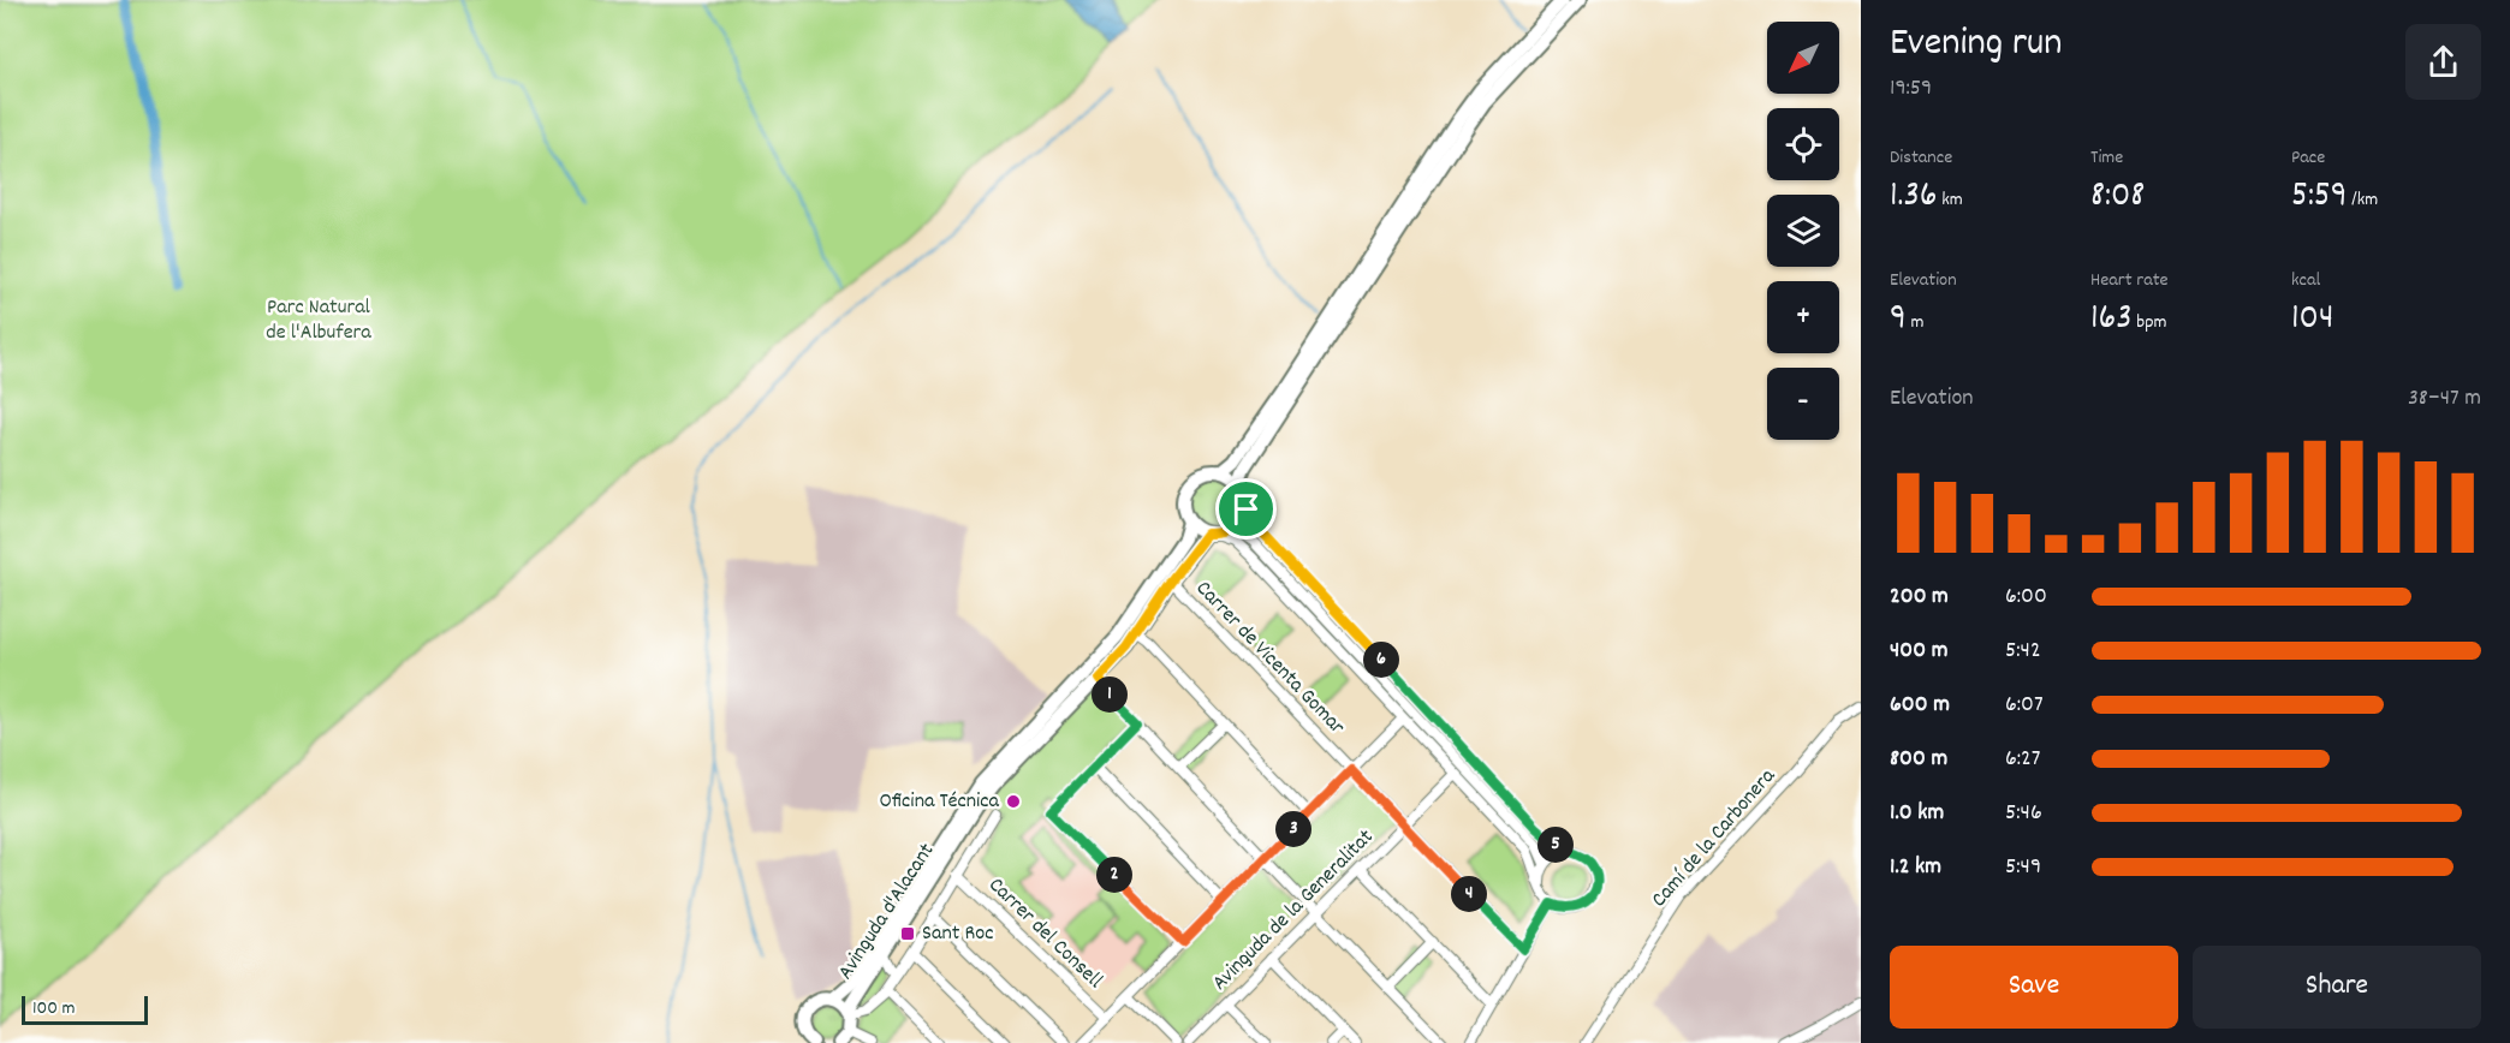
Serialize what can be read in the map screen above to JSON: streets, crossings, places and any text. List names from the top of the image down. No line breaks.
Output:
{"streets":{"main road":["Avinguda d'Alacant"],"street":["Carrer de Vicenta Gomar","Camí de la Carbonera","Avinguda de la Generalitat","Carrer del Consell"]},"crossings":[["Carrer de Vicenta Gomar","Avinguda de la Generalitat"],["Carrer de Vicenta Gomar","Avinguda d'Alacant"],["Avinguda d'Alacant","Carrer del Consell"]],"parks":["Parc Natural de l'Albufera"],"places":{"other":["Oficina Técnica"],"transit":["Sant Roc"]},"scale_bar":"100 m","north":"bottom left","page":{"heading":["Evening run","19:59"],"map_buttons":["+","−"],"stats":[["Distance","1.36 km"],["Time","8:08"],["Pace","5:59 /km"],["Elevation","9 m"],["Heart rate","163 bpm"],["kcal","104"]],"chart":["Elevation","38–47 m"],"list":[{"name":"200 m","note":"6:00"},{"name":"400 m","note":"5:42"},{"name":"600 m","note":"6:07"},{"name":"800 m","note":"6:27"},{"name":"1.0 km","note":"5:46"},{"name":"1.2 km","note":"5:49"}],"pins":["6","1","3","5","2","4"],"buttons":["Save","Share"],"scale":"100 m"}}
